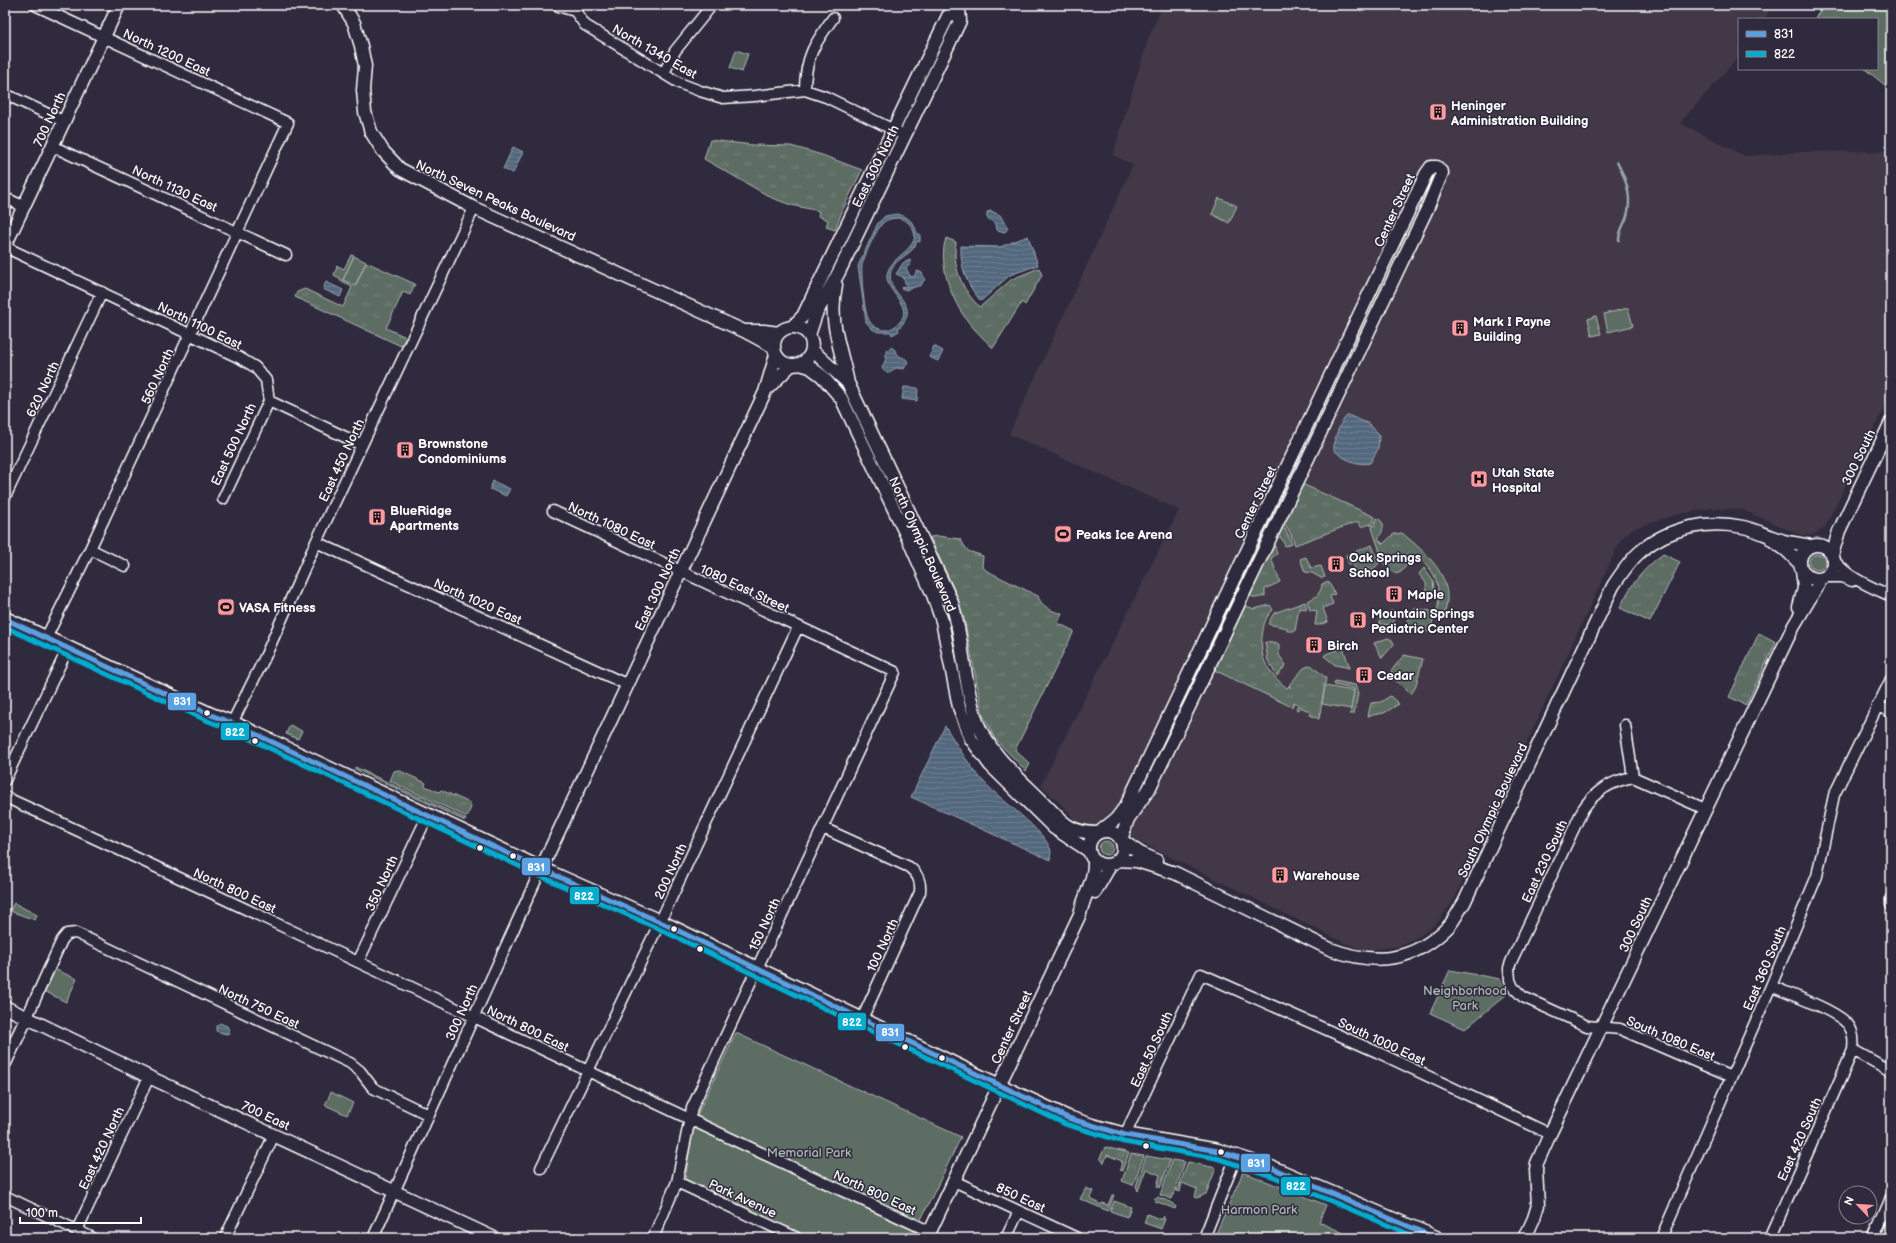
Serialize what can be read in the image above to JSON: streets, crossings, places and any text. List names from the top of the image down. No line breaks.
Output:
{"streets":{"street":["North 1340 East","North 1200 East","700 North","East 300 North","North 1130 East","North Seven Peaks Boulevard","Center Street","North 1100 East","560 North","620 North","East 500 North","300 South","East 450 North","North 1080 East","North Olympic Boulevard","1080 East Street","North 1020 East","South Olympic Boulevard","East 230 South","200 North","350 North","North 800 East","150 North","100 North","East 360 South","North 750 East","300 North","South 1080 East","South 1000 East","East 50 South","700 East","East 420 South","East 420 North","850 East","Park Avenue"]},"crossings":[["North 1340 East","East 300 North"],["North 1200 East","700 North"],["North 1200 East","560 North"],["700 North","North 1130 East"],["700 North","North 1100 East"],["East 300 North","North Seven Peaks Boulevard"],["East 300 North","North 1080 East"],["East 300 North","North Olympic Boulevard"],["East 300 North","1080 East Street"],["East 300 North","North 1020 East"],["East 300 North","300 North"],["North 1130 East","560 North"],["North Seven Peaks Boulevard","East 450 North"],["North Seven Peaks Boulevard","North Olympic Boulevard"],["Center Street","North Olympic Boulevard"],["Center Street","South Olympic Boulevard"],["Center Street","North 800 East"],["Center Street","850 East"],["North 1100 East","560 North"],["North 1100 East","620 North"],["North 1100 East","East 500 North"],["300 South","South Olympic Boulevard"],["300 South","South 1080 East"],["300 South","South 1000 East"],["East 450 North","North 1020 East"],["North 1080 East","1080 East Street"],["North Olympic Boulevard","South Olympic Boulevard"],["1080 East Street","200 North"],["1080 East Street","150 North"],["East 230 South","South 1080 East"],["200 North","North 800 East"],["200 North","150 North"],["350 North","North 800 East"],["North 800 East","150 North"],["North 800 East","300 North"],["150 North","100 North"],["150 North","Park Avenue"],["East 360 South","South 1080 East"],["North 750 East","300 North"],["North 750 East","700 East"],["300 North","700 East"],["South 1000 East","East 50 South"],["700 East","East 420 North"]],"parks":["Neighborhood Park","Memorial Park","Harmon Park"],"places":{"building":["Heninger Administration Building","Mark I Payne Building","Brownstone Condominiums","BlueRidge Apartments","Oak Springs School","Maple","Mountain Springs Pediatric Center","Birch","Cedar","Warehouse"],"hospital":["Utah State Hospital"],"sports":["Peaks Ice Arena","VASA Fitness"]},"lines":["transit line 831","transit line 822"],"legend":["831","822"],"scale_bar":"100 m","north":"top left"}
